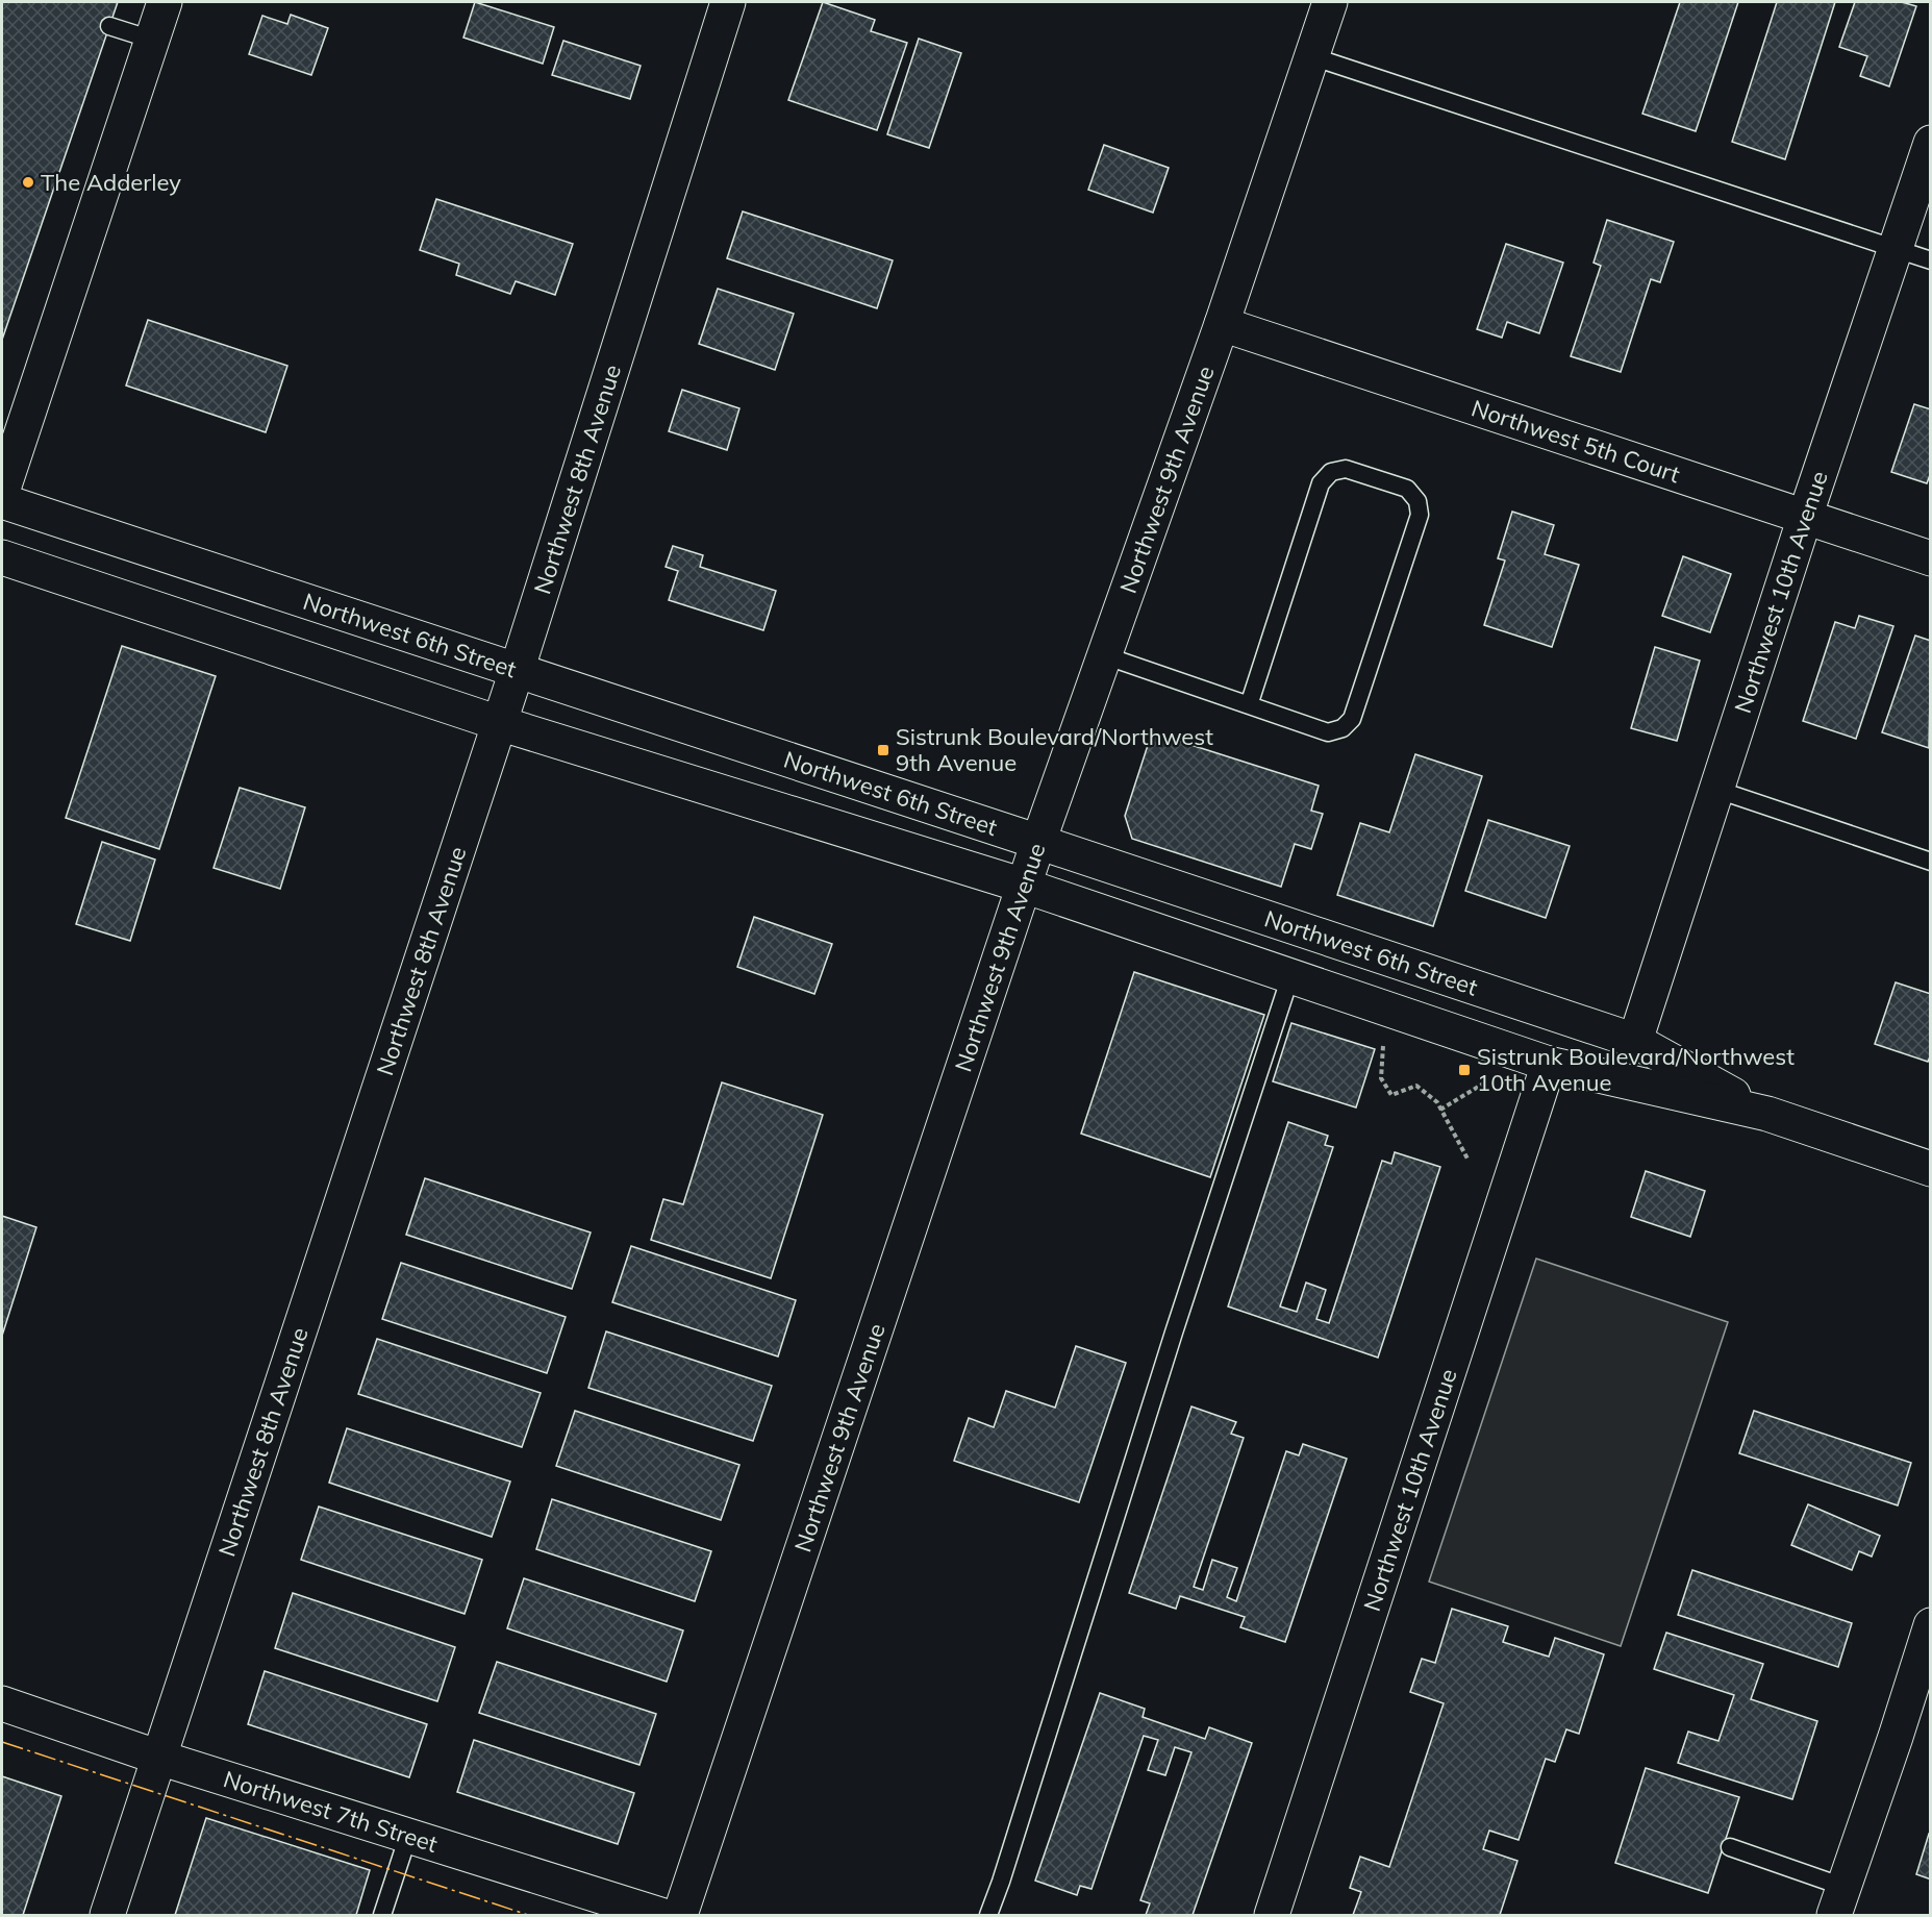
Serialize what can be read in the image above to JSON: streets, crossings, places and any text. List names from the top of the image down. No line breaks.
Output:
{"streets":{"street":["Northwest 5th Court","Northwest 8th Avenue","Northwest 9th Avenue","Northwest 10th Avenue","Northwest 6th Street","Northwest 7th Street"]},"crossings":[["Northwest 5th Court","Northwest 9th Avenue"],["Northwest 5th Court","Northwest 10th Avenue"],["Northwest 8th Avenue","Northwest 6th Street"],["Northwest 8th Avenue","Northwest 7th Street"],["Northwest 9th Avenue","Northwest 6th Street"],["Northwest 10th Avenue","Northwest 6th Street"]],"places":{"other":["The Adderley"],"transit":["Sistrunk Boulevard/Northwest 9th Avenue","Sistrunk Boulevard/Northwest 10th Avenue"]}}
